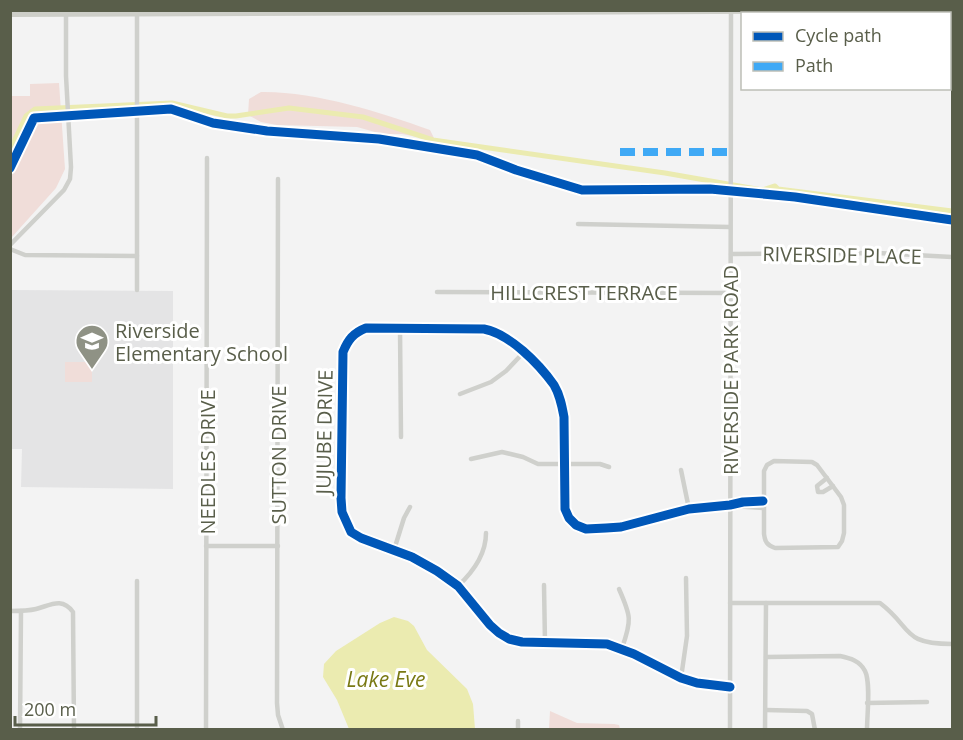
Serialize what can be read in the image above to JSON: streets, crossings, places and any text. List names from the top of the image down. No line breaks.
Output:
{"streets":{"street":["RIVERSIDE PLACE","HILLCREST TERRACE","RIVERSIDE PARK ROAD","JUJUBE DRIVE","SUTTON DRIVE","NEEDLES DRIVE"]},"crossings":[["RIVERSIDE PLACE","RIVERSIDE PARK ROAD"],["HILLCREST TERRACE","RIVERSIDE PARK ROAD"]],"water":["Lake Eve"],"places":{"school or university":["Riverside Elementary School"]},"legend":["Cycle path","Path"],"scale_bar":"200 m"}
